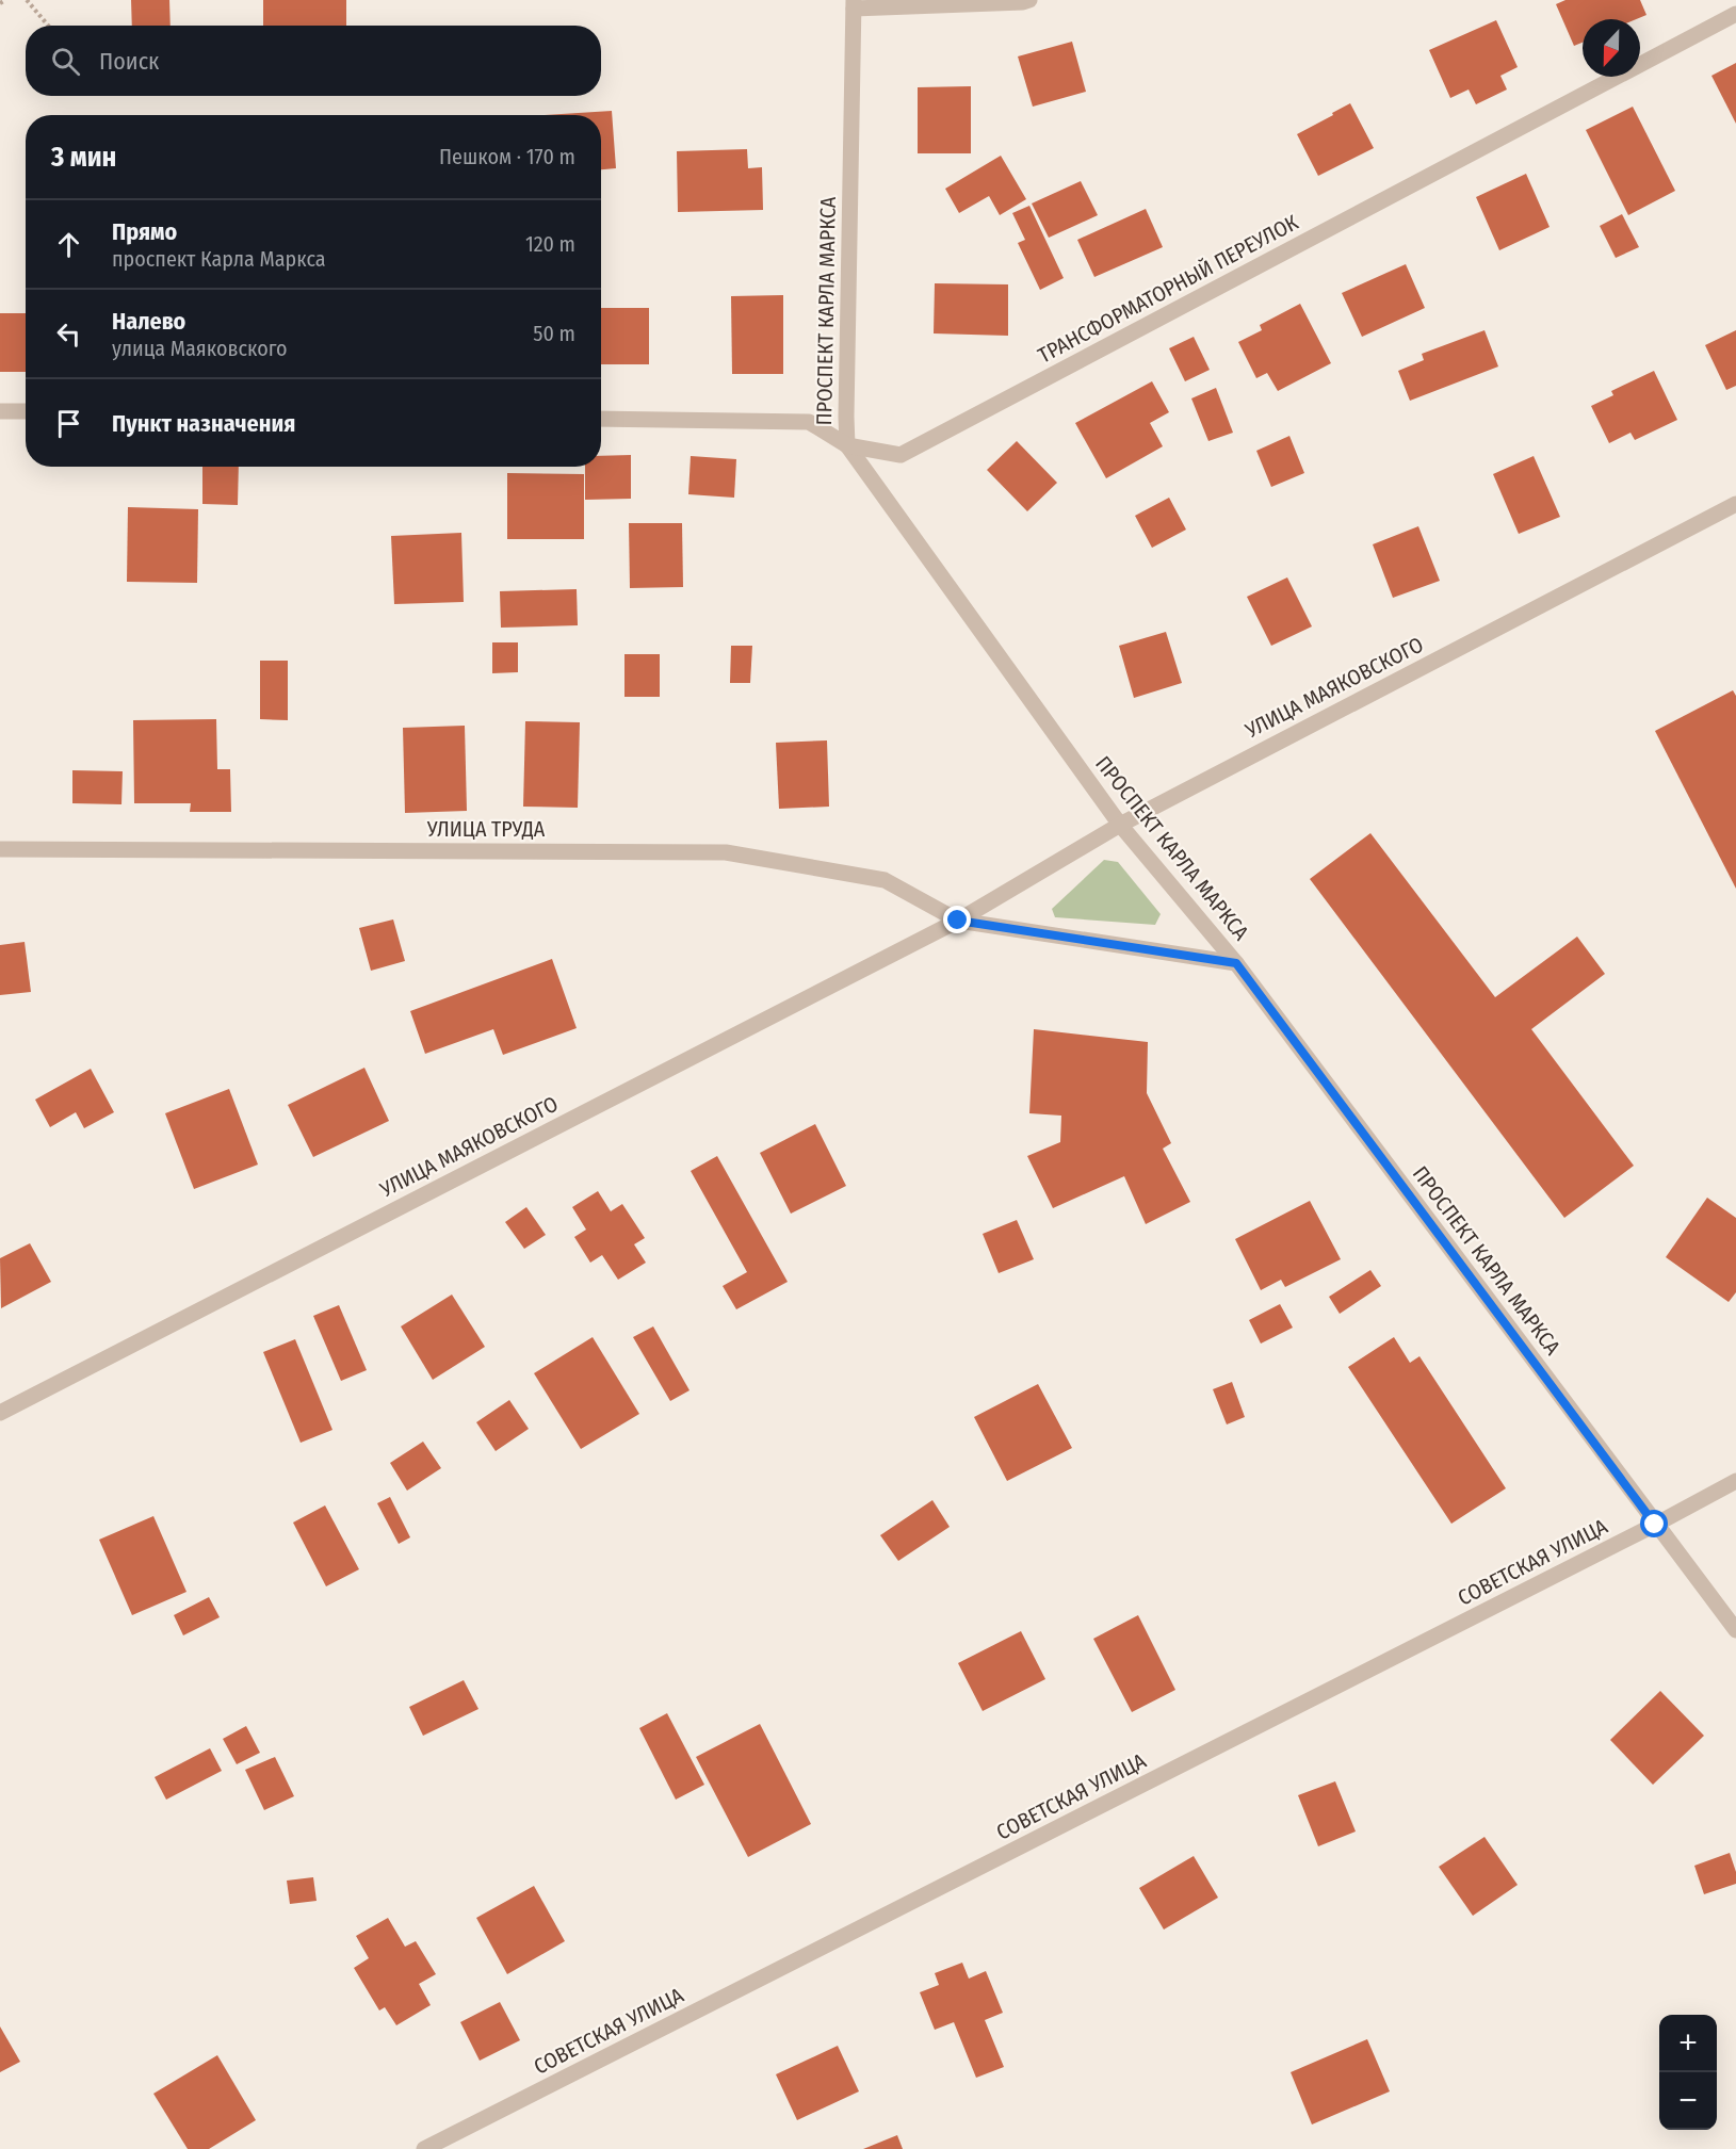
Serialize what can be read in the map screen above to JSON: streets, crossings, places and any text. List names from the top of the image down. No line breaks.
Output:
{"streets":{"street":["ТРАНСФОРМАТОРНЫЙ ПЕРЕУЛОК","ПРОСПЕКТ КАРЛА МАРКСА","УЛИЦА МАЯКОВСКОГО","УЛИЦА ТРУДА","СОВЕТСКАЯ УЛИЦА"]},"crossings":[["ТРАНСФОРМАТОРНЫЙ ПЕРЕУЛОК","ПРОСПЕКТ КАРЛА МАРКСА"],["ПРОСПЕКТ КАРЛА МАРКСА","УЛИЦА МАЯКОВСКОГО"],["ПРОСПЕКТ КАРЛА МАРКСА","СОВЕТСКАЯ УЛИЦА"],["УЛИЦА МАЯКОВСКОГО","УЛИЦА ТРУДА"]],"north":"bottom","page":{"search":"Поиск","heading":["3 мин","Пешком · 170 m"],"list":[["Прямо","проспект Карла Маркса","120 m"],["Налево","улица Маяковского","50 m"],"Пункт назначения"],"map_buttons":["+","−"]}}
